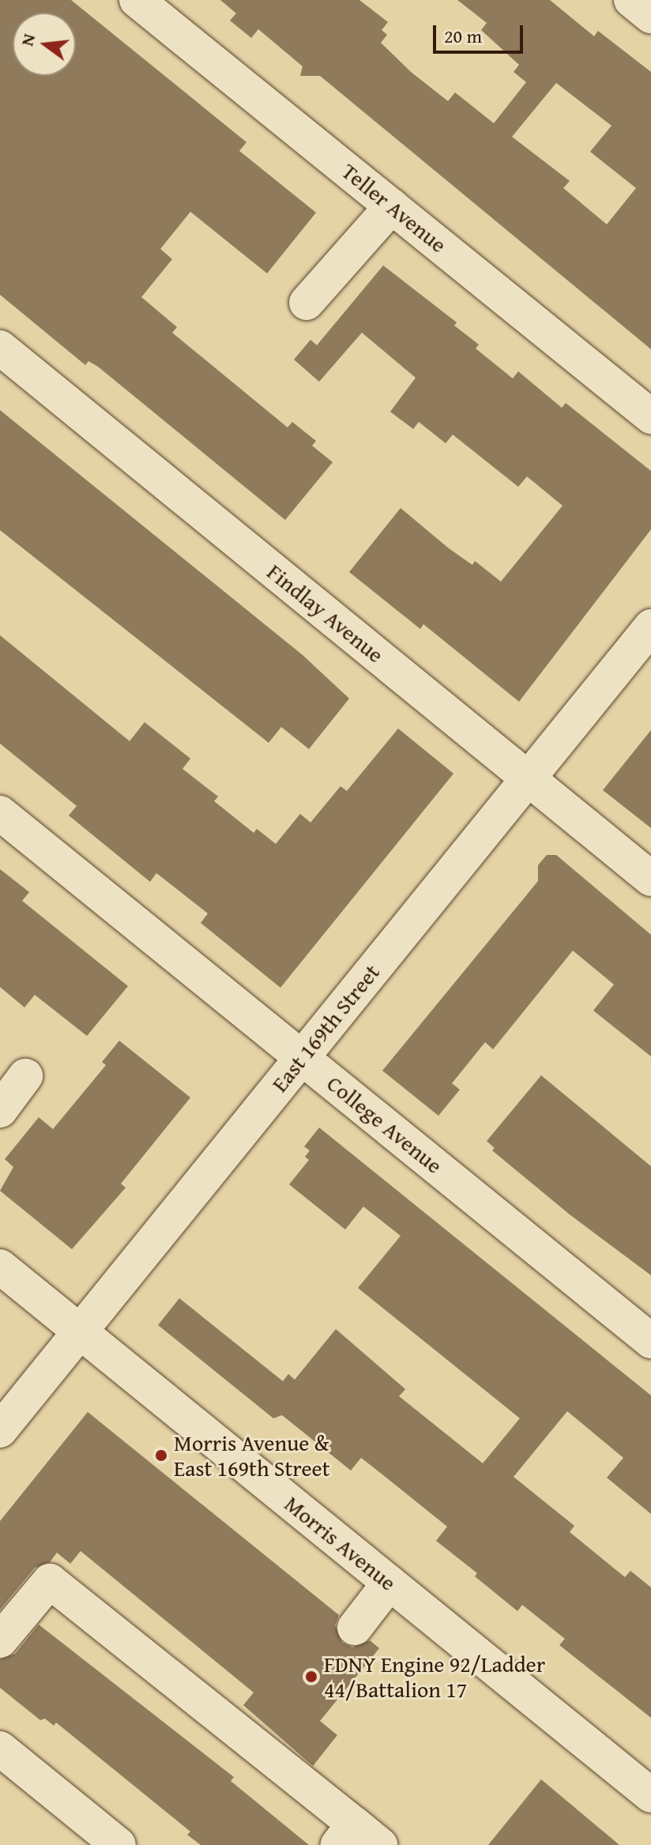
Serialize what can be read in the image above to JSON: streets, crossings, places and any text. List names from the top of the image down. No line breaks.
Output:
{"streets":{"street":["Teller Avenue","Findlay Avenue","East 169th Street","College Avenue","Morris Avenue"]},"crossings":[["Findlay Avenue","East 169th Street"],["East 169th Street","College Avenue"],["East 169th Street","Morris Avenue"]],"places":["Morris Avenue & East 169th Street","FDNY Engine 92/Ladder 44/Battalion 17"],"scale_bar":"20 m","north":"left"}
